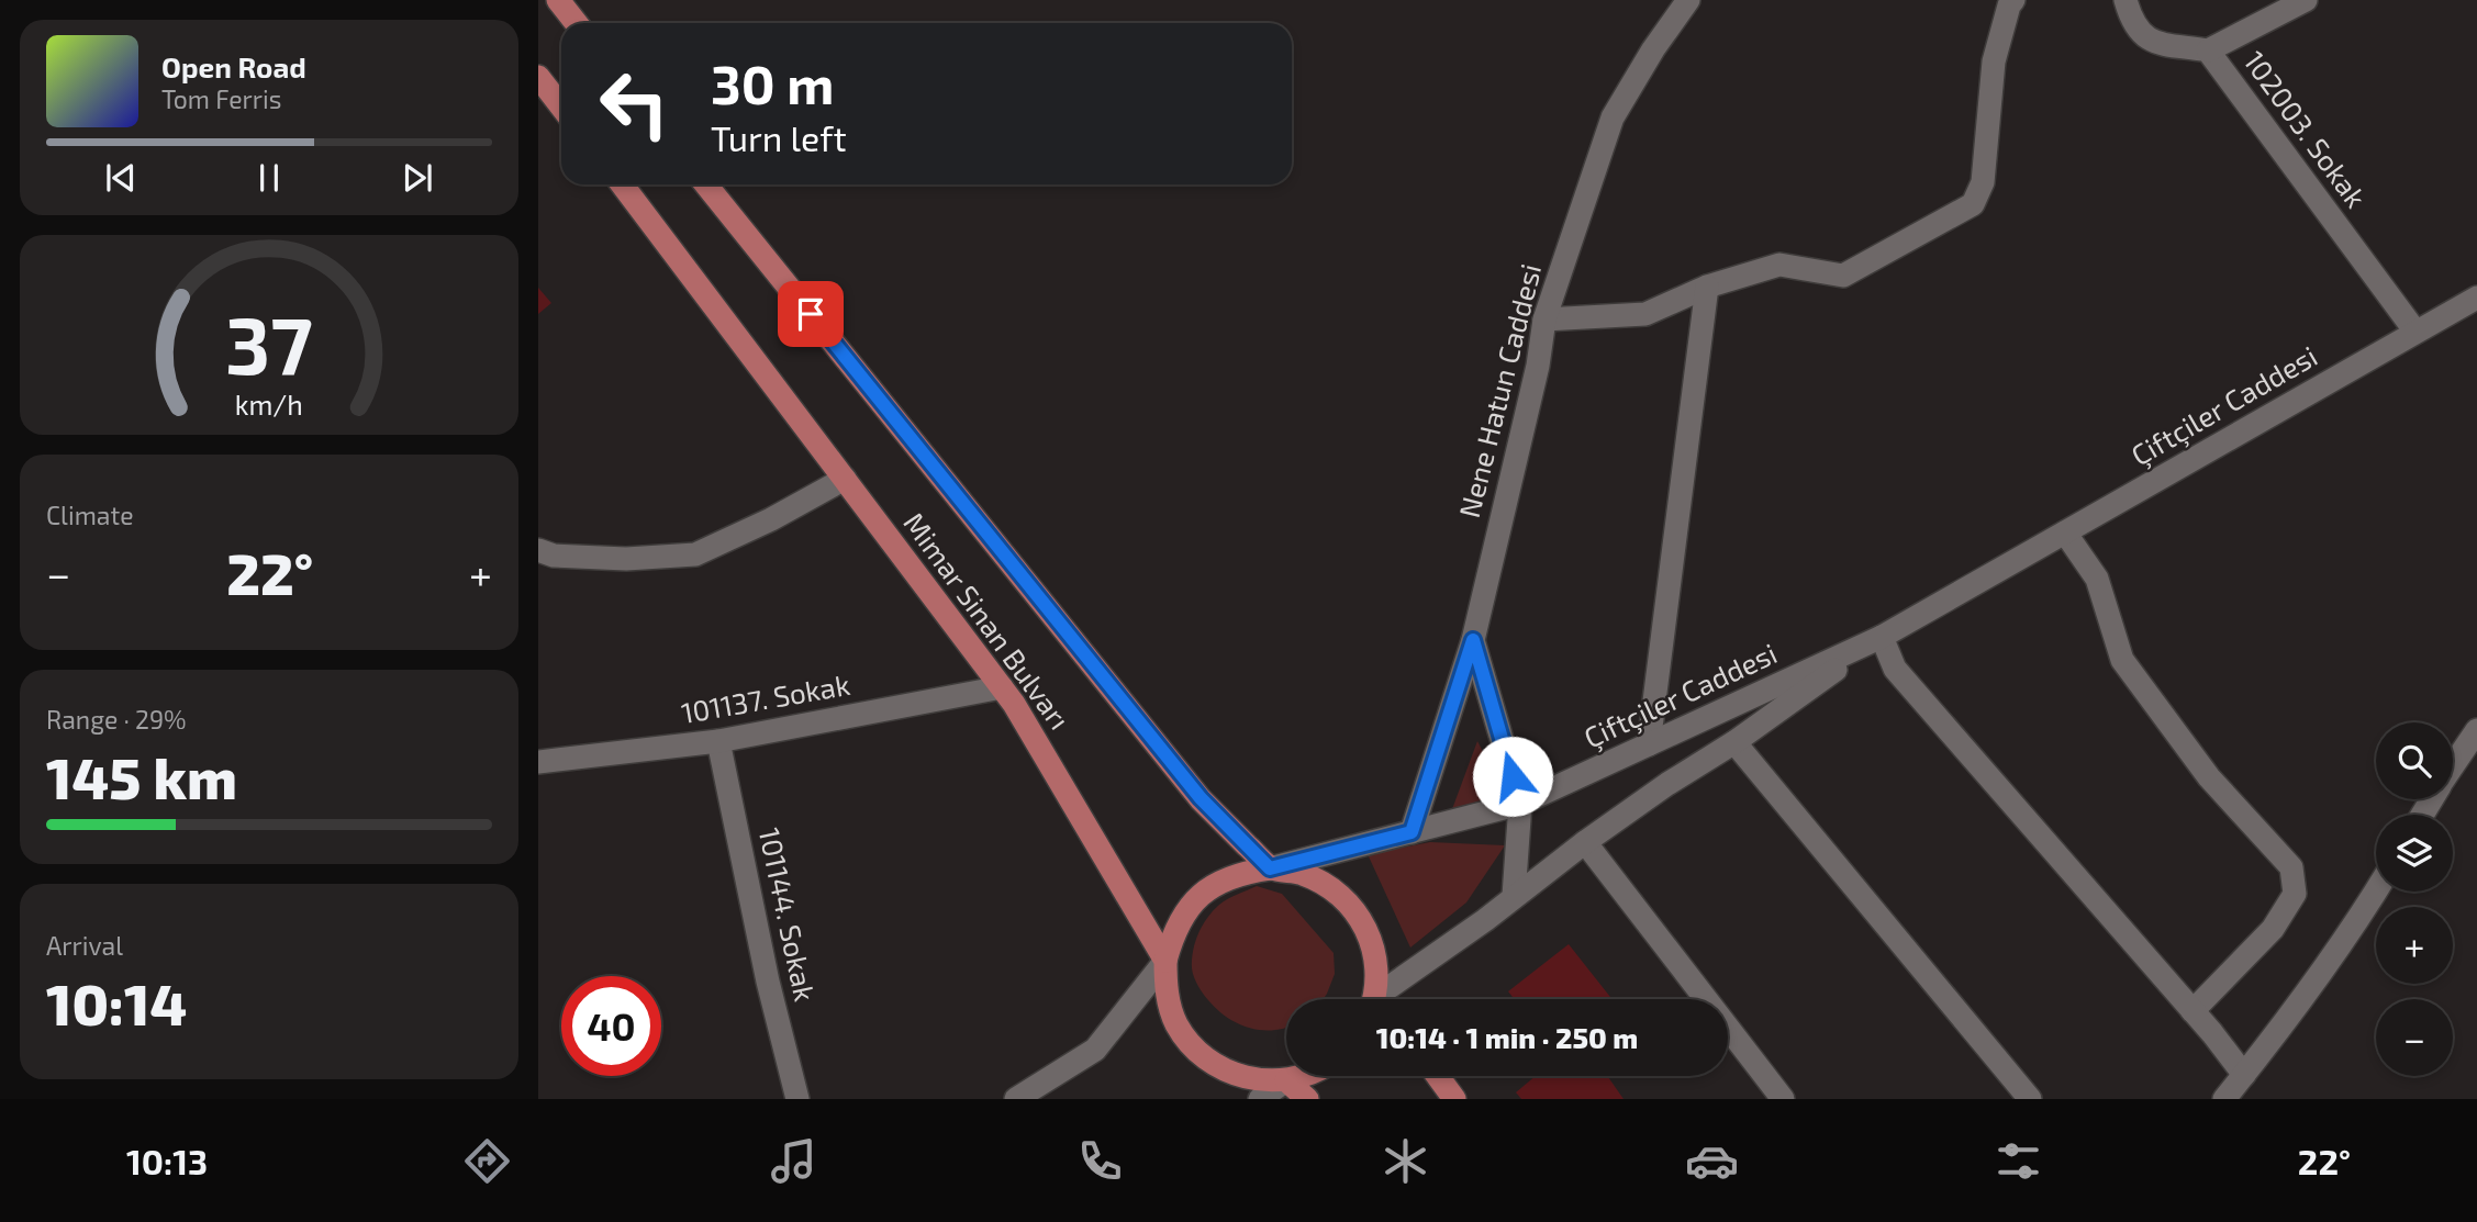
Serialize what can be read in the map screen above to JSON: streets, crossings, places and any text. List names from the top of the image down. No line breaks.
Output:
{"streets":{"main road":["Çiftçiler Caddesi","Mimar Sinan Bulvarı"],"street":["102003. Sokak","Nene Hatun Caddesi","101137. Sokak","101144. Sokak"]},"crossings":[["102003. Sokak","Çiftçiler Caddesi"],["Nene Hatun Caddesi","Çiftçiler Caddesi"],["Çiftçiler Caddesi","Mimar Sinan Bulvarı"],["Mimar Sinan Bulvarı","101137. Sokak"],["101137. Sokak","101144. Sokak"]],"page":{"turn":["30 m","Turn left"],"song":["Open Road","Tom Ferris"],"tile":["Climate",["Range · 29%","145 km"],["Arrival","10:14"]],"heat":["−","22°","+"],"map_buttons":["+","−"],"limit":"40","trip":"10:14 · 1 min · 250 m","tabs":["10:13","22°"],"gauge":["37","km/h"]}}
